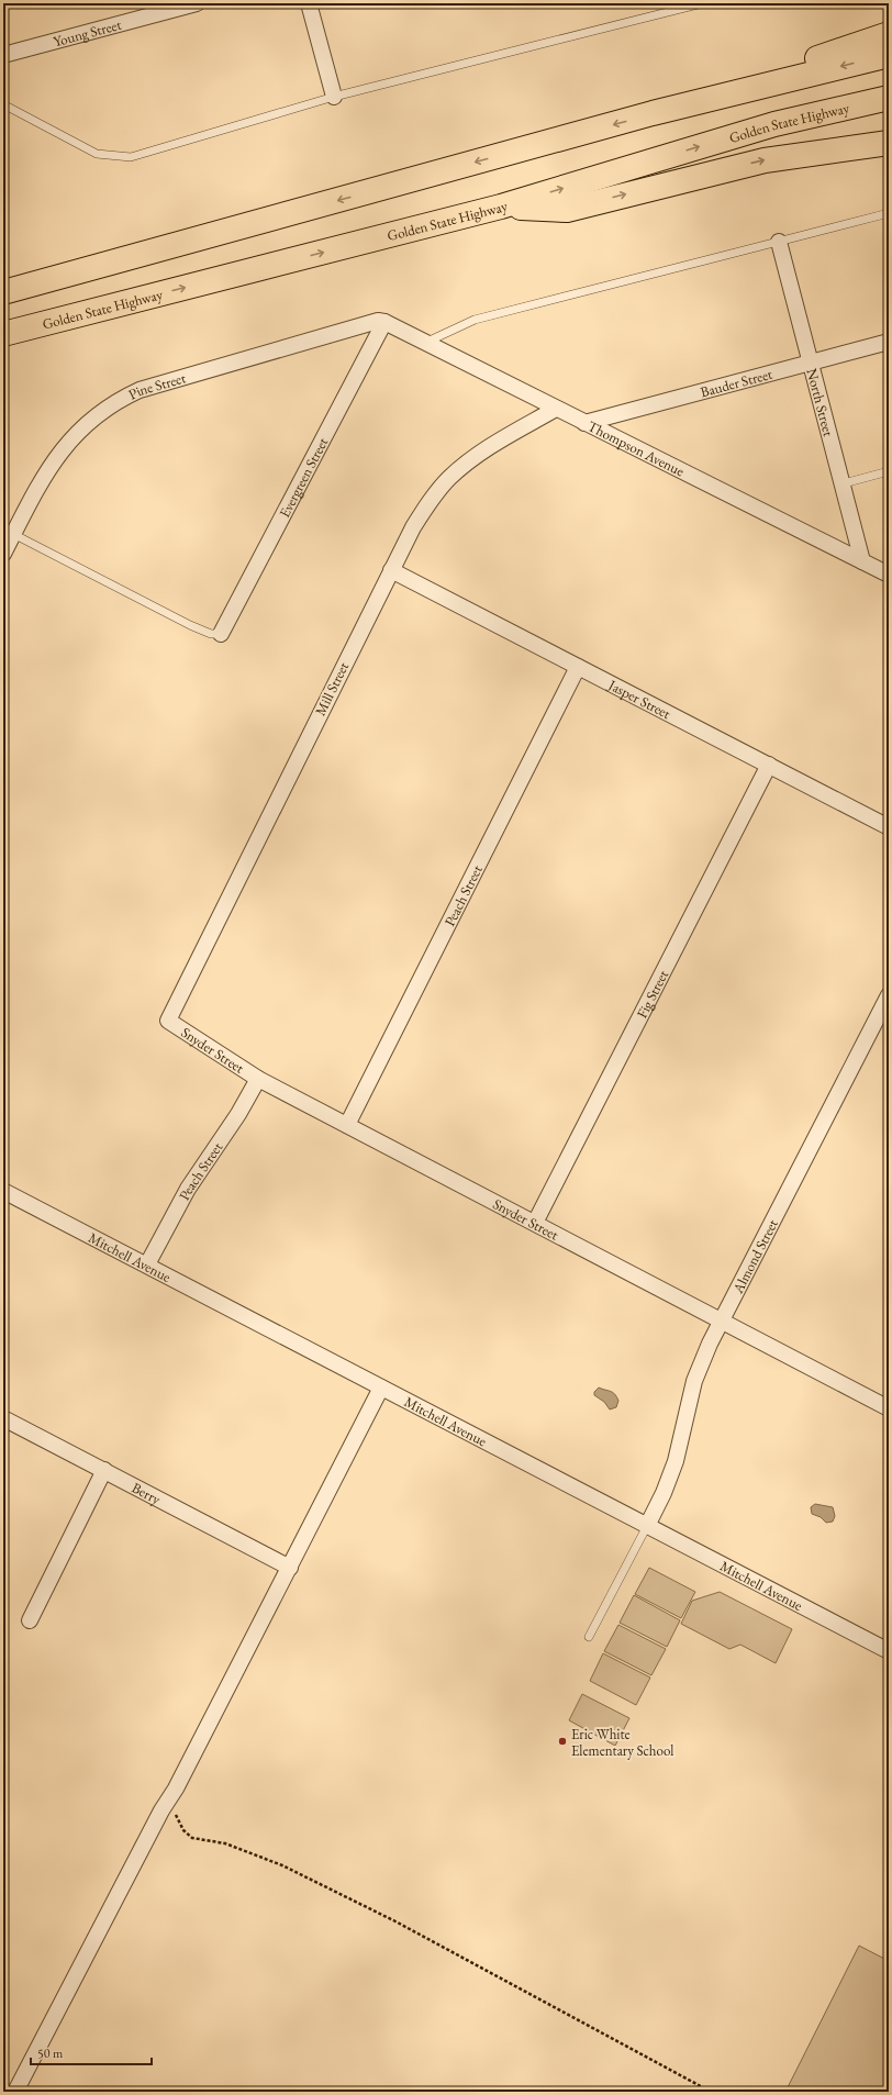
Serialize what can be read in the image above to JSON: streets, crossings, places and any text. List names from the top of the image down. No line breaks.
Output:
{"streets":{"highway":["Golden State Highway"],"street":["Young Street","Bauder Street","Pine Street","North Street","Thompson Avenue","Evergreen Street","Mill Street","Jasper Street","Peach Street","Fig Street","Snyder Street","Almond Street","Mitchell Avenue","Berry"]},"crossings":[["Bauder Street","North Street"],["Bauder Street","Thompson Avenue"],["Pine Street","Thompson Avenue"],["Pine Street","Evergreen Street"],["North Street","Thompson Avenue"],["Thompson Avenue","Evergreen Street"],["Thompson Avenue","Mill Street"],["Mill Street","Jasper Street"],["Mill Street","Snyder Street"],["Jasper Street","Peach Street"],["Jasper Street","Fig Street"],["Peach Street","Snyder Street"],["Peach Street","Mitchell Avenue"],["Fig Street","Snyder Street"],["Snyder Street","Almond Street"],["Almond Street","Mitchell Avenue"]],"places":["Eric White Elementary School"],"scale_bar":"50 m"}
